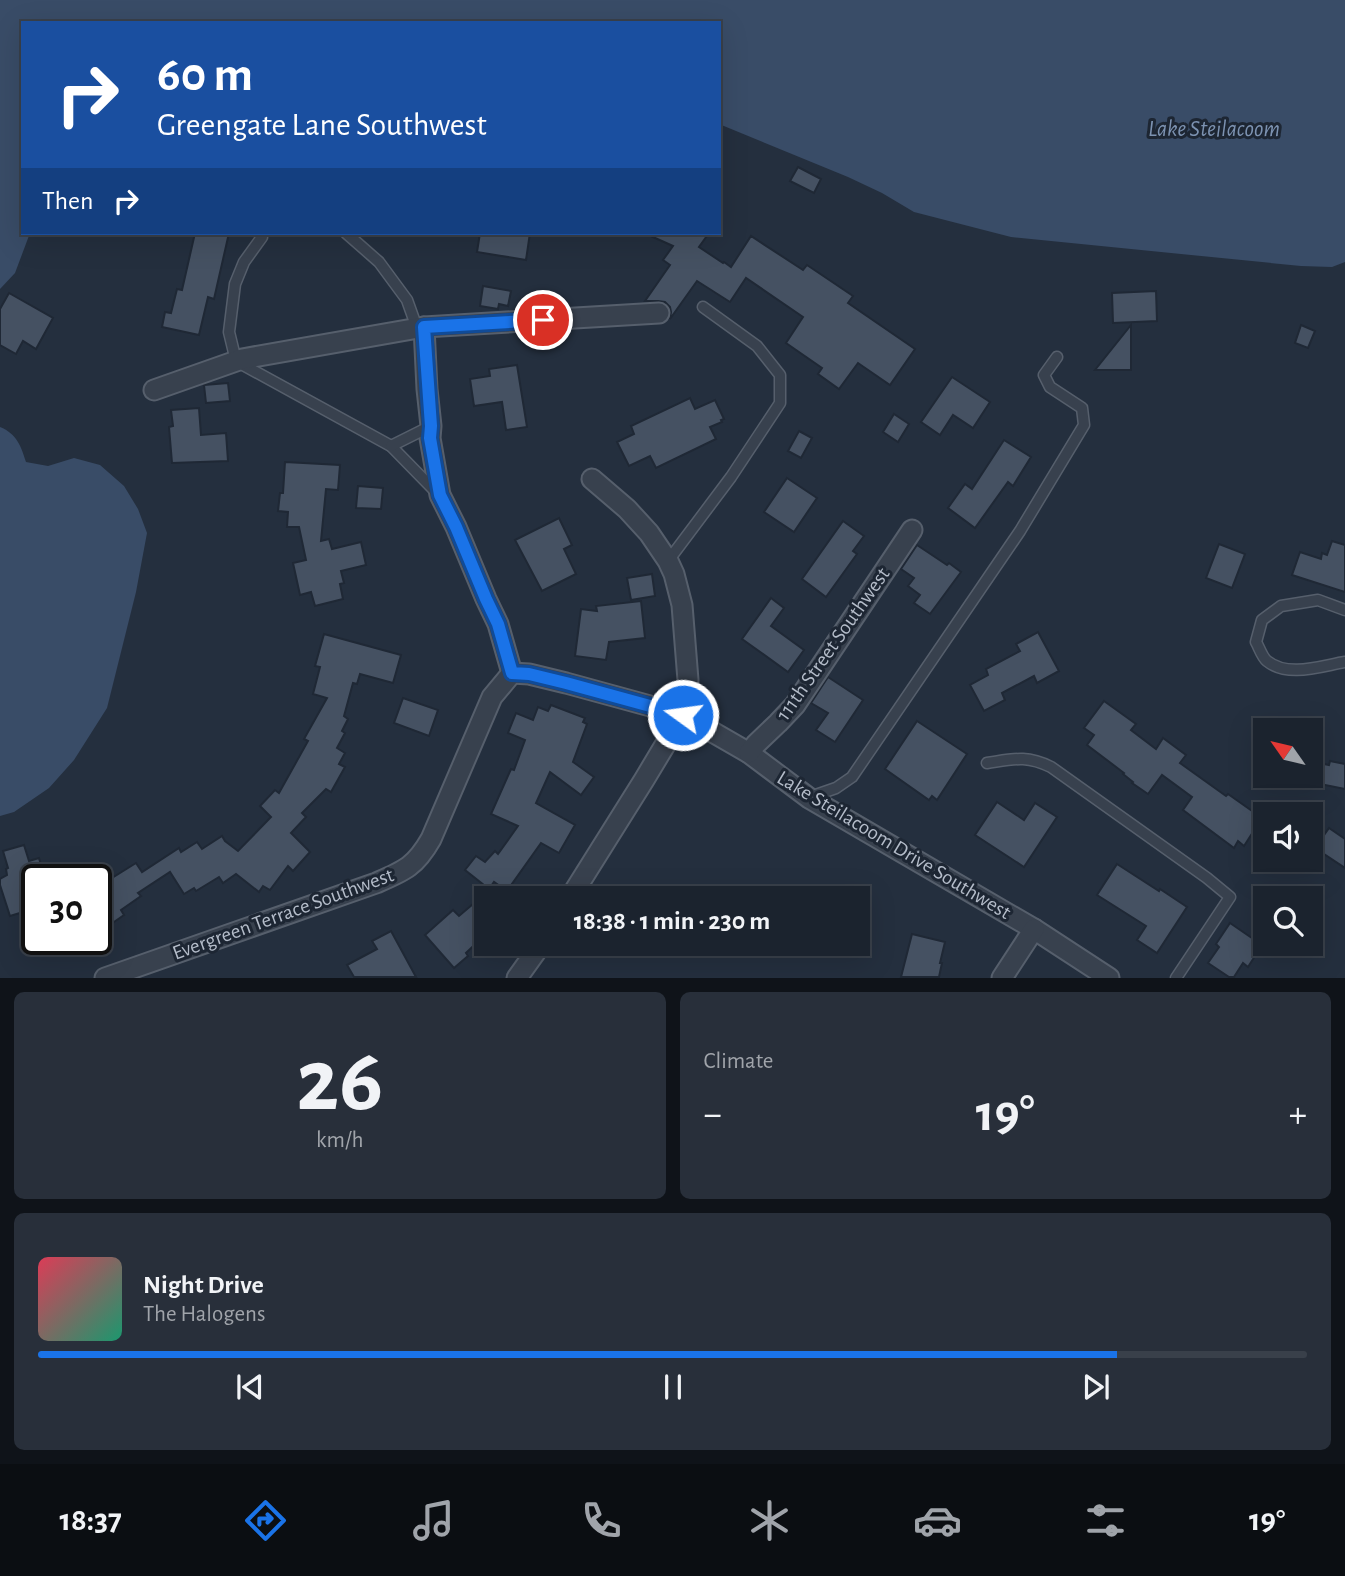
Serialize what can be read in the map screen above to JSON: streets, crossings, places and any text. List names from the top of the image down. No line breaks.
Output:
{"streets":{"street":["111th Street Southwest","Lake Steilacoom Drive Southwest","Evergreen Terrace Southwest"]},"crossings":[["111th Street Southwest","Lake Steilacoom Drive Southwest"],["Lake Steilacoom Drive Southwest","Evergreen Terrace Southwest"]],"water":["Lake Steilacoom"],"north":"top left","page":{"turn":["60 m","Greengate Lane Southwest"],"then":"Then","limit":"30","trip":"18:38 · 1 min · 230 m","tile":[["26","km/h"],"Climate"],"heat":["−","19°","+"],"song":["Night Drive","The Halogens"],"tabs":["18:37","19°"]}}
